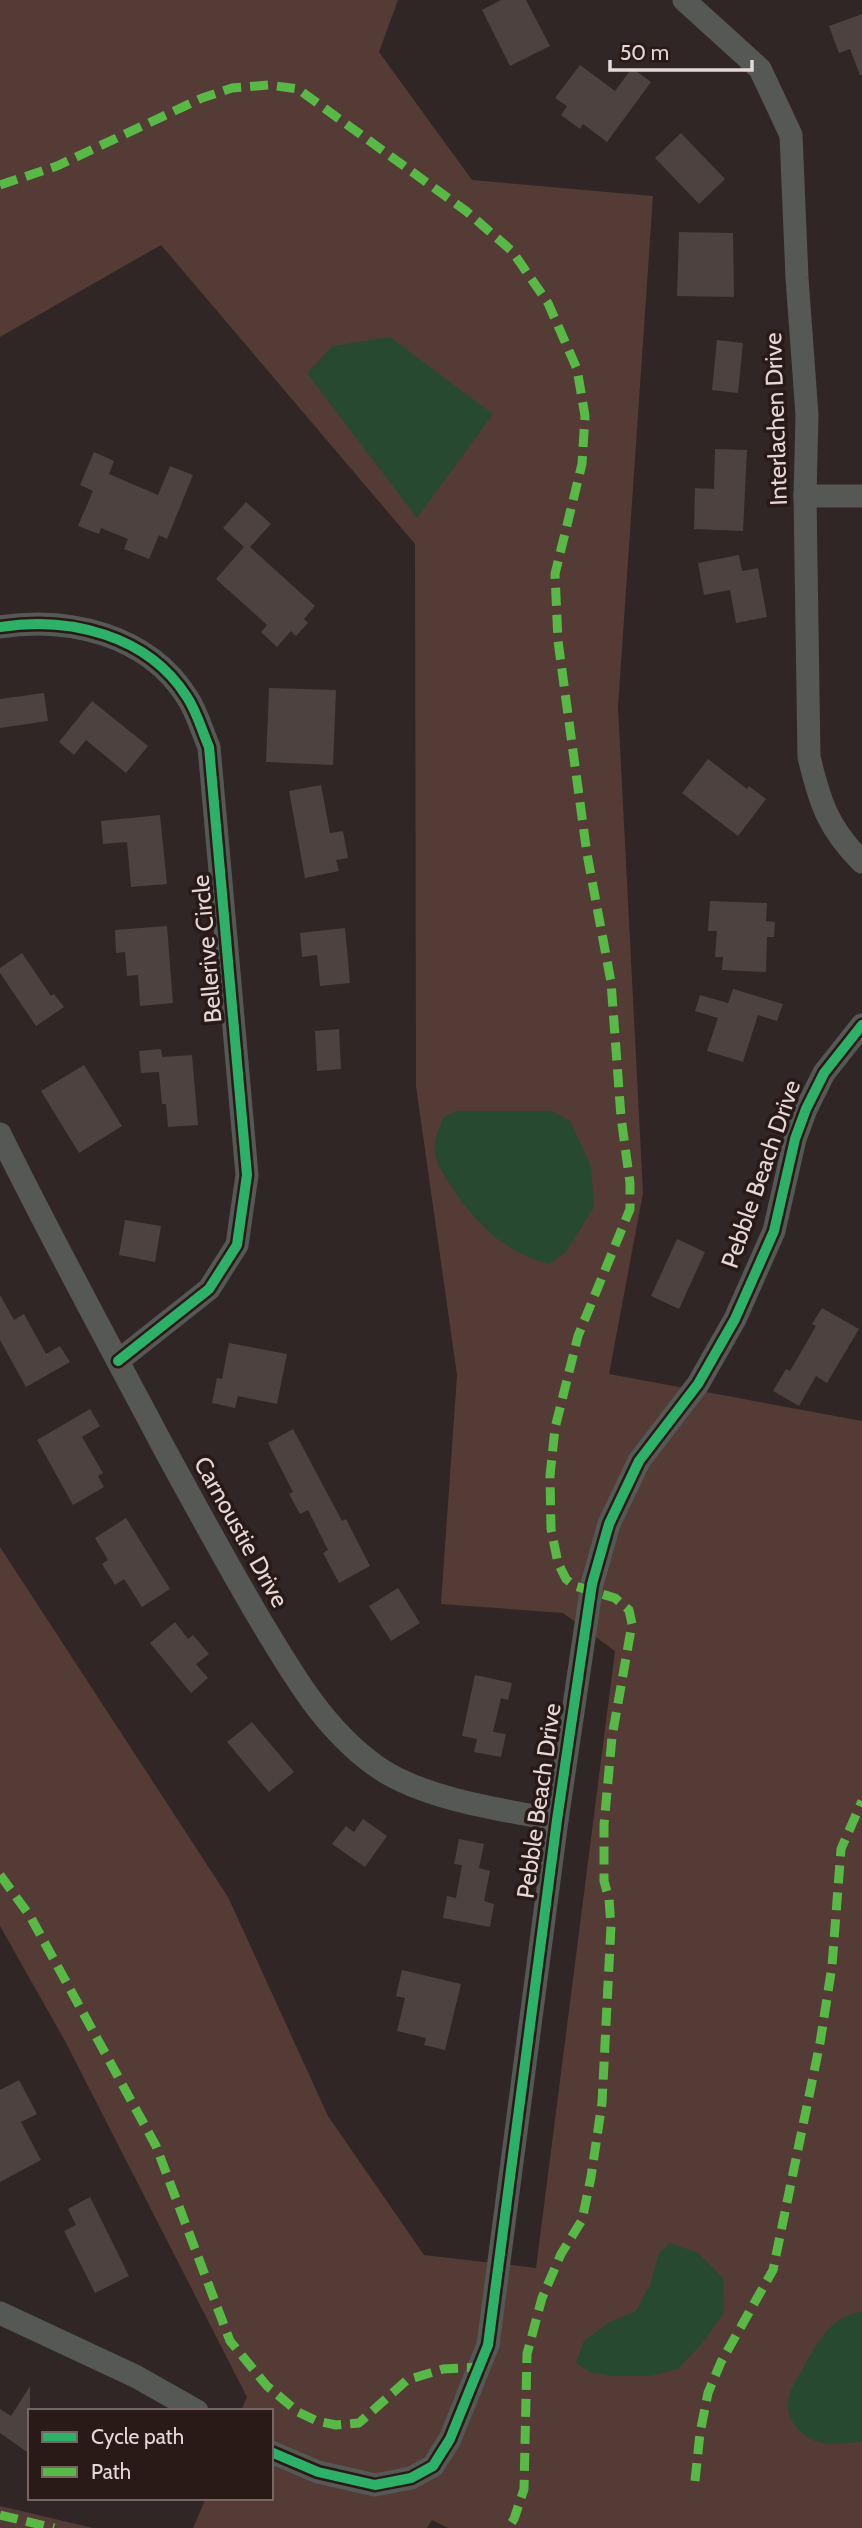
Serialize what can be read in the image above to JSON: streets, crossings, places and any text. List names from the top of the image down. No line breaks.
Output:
{"streets":{"street":["Interlachen Drive","Bellerive Circle","Pebble Beach Drive","Carnoustie Drive"]},"crossings":[["Bellerive Circle","Carnoustie Drive"],["Pebble Beach Drive","Carnoustie Drive"]],"legend":["Cycle path","Path"],"scale_bar":"50 m"}
